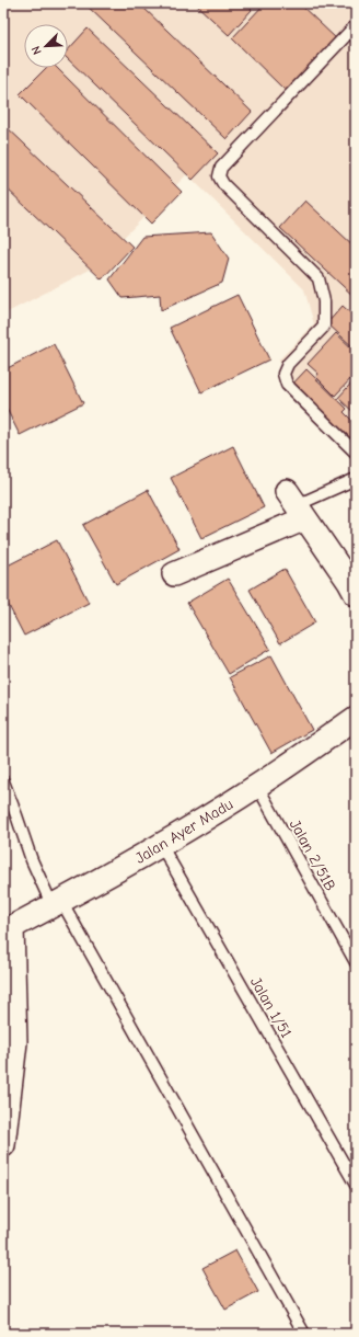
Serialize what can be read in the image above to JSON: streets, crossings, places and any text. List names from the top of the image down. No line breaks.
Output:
{"streets":{"street":["Jalan Ayer Madu"],"lane":["Jalan 2/51B","Jalan 1/51"]},"crossings":[["Jalan Ayer Madu","Jalan 2/51B"],["Jalan Ayer Madu","Jalan 1/51"]],"north":"bottom left"}
